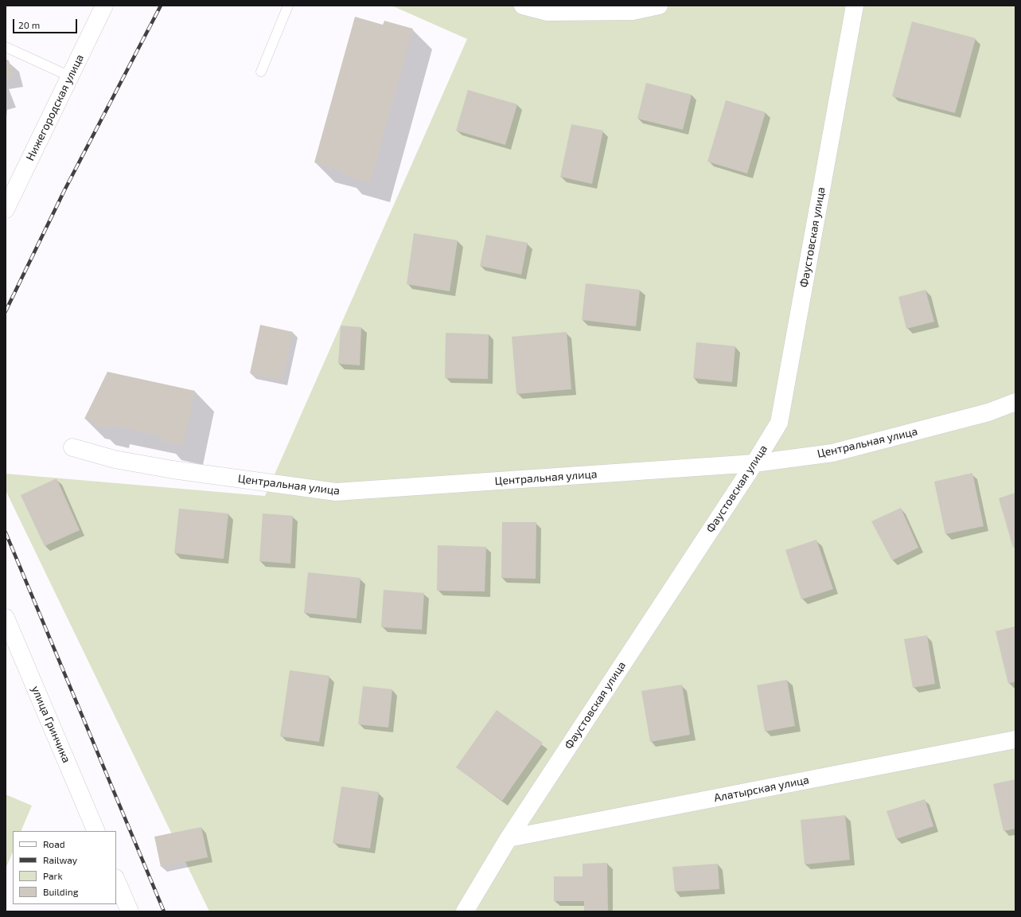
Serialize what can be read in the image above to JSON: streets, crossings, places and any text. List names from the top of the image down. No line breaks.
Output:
{"streets":{"street":["Нижегородская улица","Фаустовская улица","Центральная улица","улица Гринчика","Алатырская улица"]},"crossings":[["Фаустовская улица","Центральная улица"],["Фаустовская улица","Алатырская улица"]],"legend":["Road","Railway","Park","Building"],"scale_bar":"20 m"}
